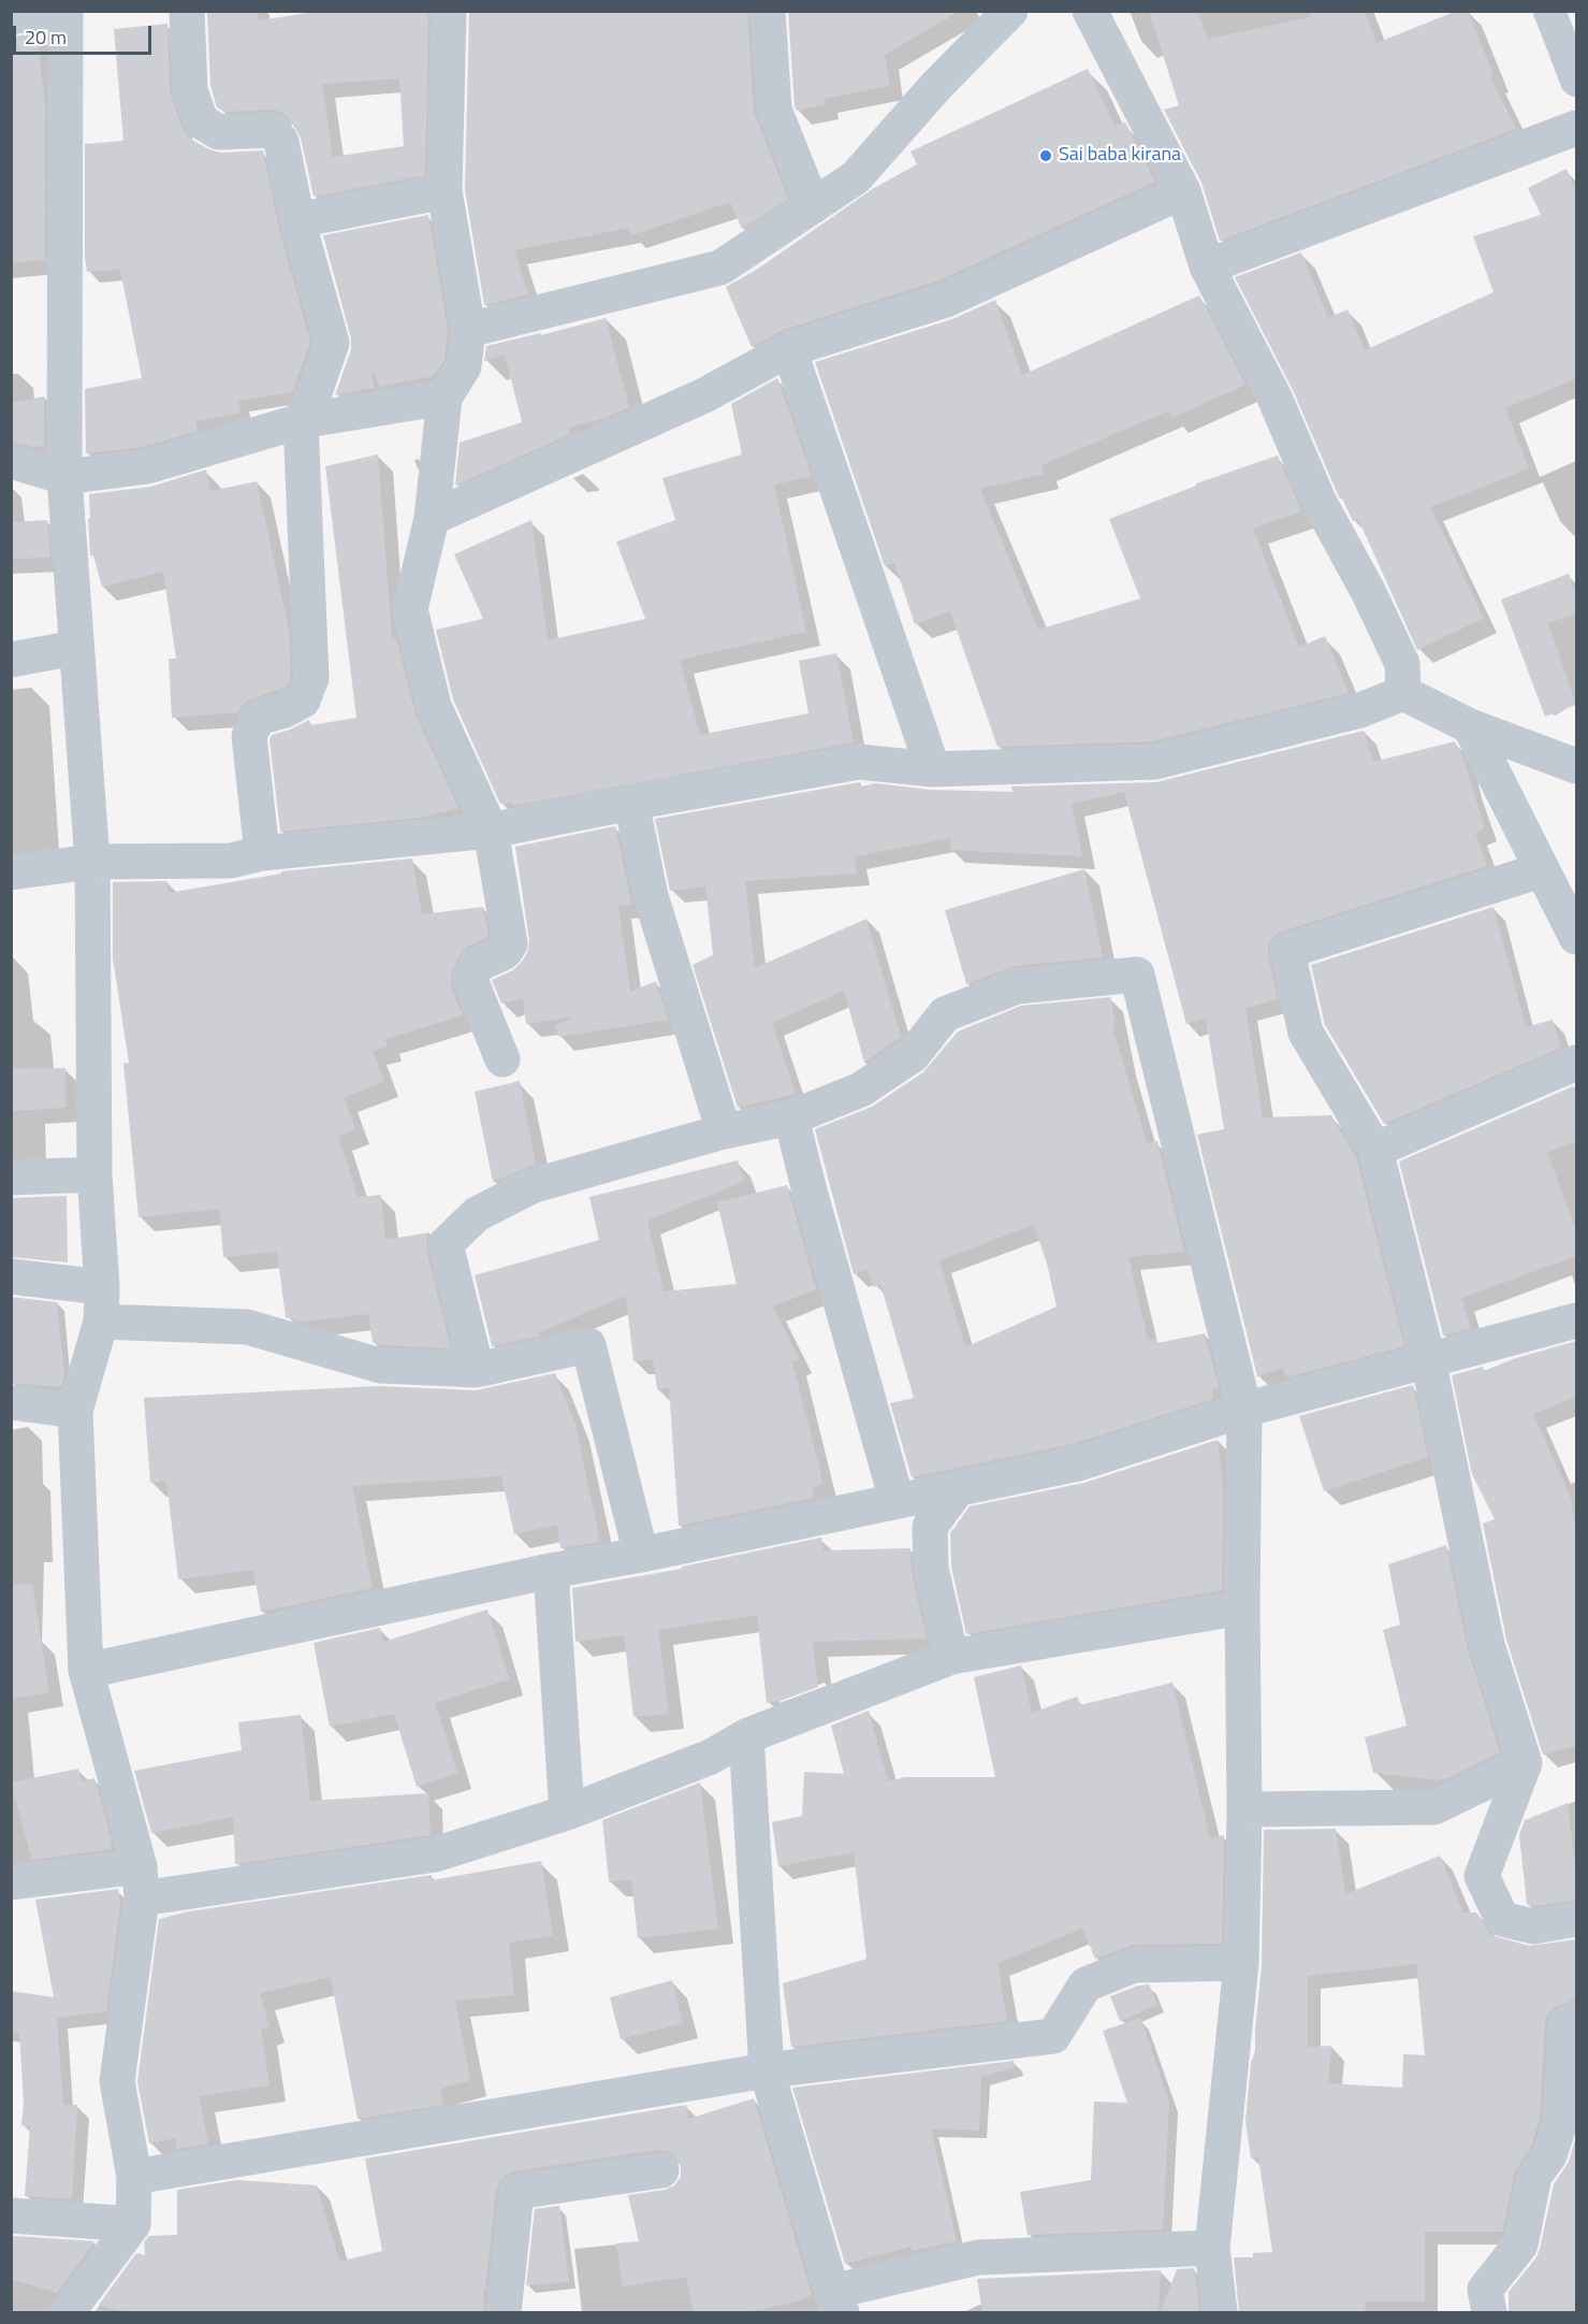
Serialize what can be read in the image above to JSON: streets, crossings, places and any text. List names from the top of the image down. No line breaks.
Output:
{"places":["Sai baba kirana"],"scale_bar":"20 m"}
